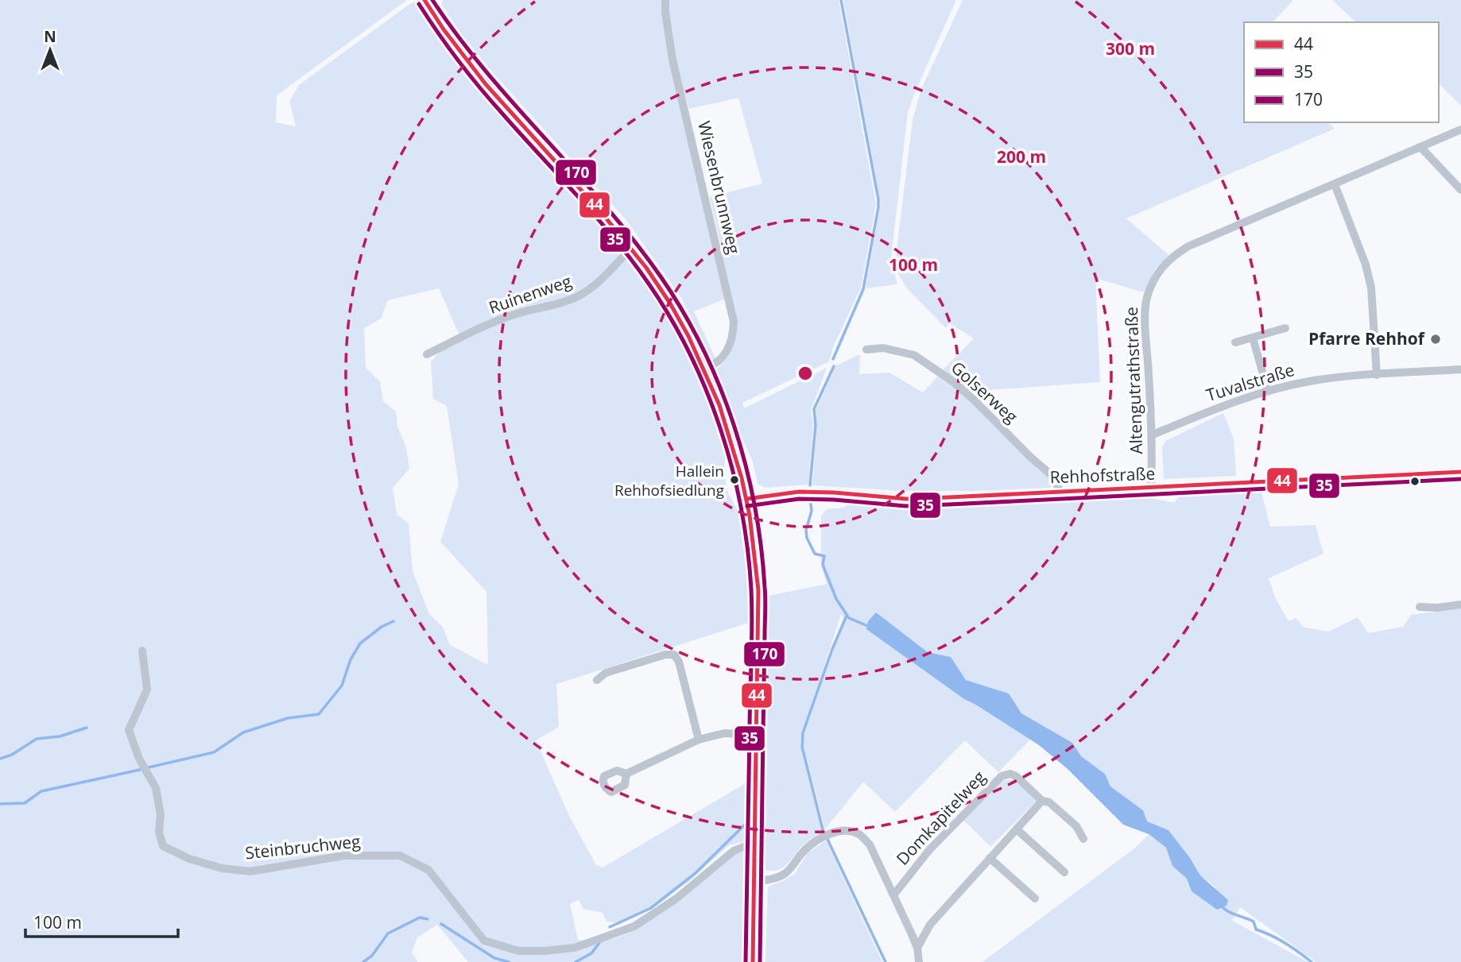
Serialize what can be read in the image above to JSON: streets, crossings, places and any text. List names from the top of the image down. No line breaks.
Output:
{"streets":{"street":["Wiesenbrunnweg","Ruinenweg","Altengutrathstraße","Tuvalstraße","Golserweg","Rehhofstraße","Domkapitelweg","Steinbruchweg"]},"crossings":[["Altengutrathstraße","Tuvalstraße"],["Altengutrathstraße","Rehhofstraße"],["Golserweg","Rehhofstraße"]],"places":["Pfarre Rehhof","Hallein Rehhofsiedlung"],"lines":["transit line 44","transit line 170","transit line 35"],"legend":["44","35","170"],"scale_bar":"100 m","north":"top","rings":["300 m","200 m","100 m"]}
